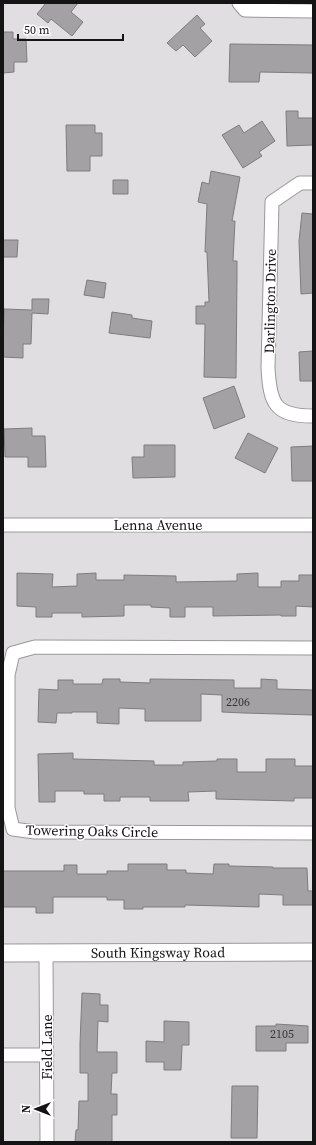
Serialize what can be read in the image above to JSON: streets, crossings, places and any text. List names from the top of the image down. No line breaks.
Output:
{"streets":{"street":["Darlington Drive","Lenna Avenue","Towering Oaks Circle","South Kingsway Road","Field Lane"]},"crossings":[["South Kingsway Road","Field Lane"]],"house_numbers":["2206","2105"],"scale_bar":"50 m","north":"left"}
